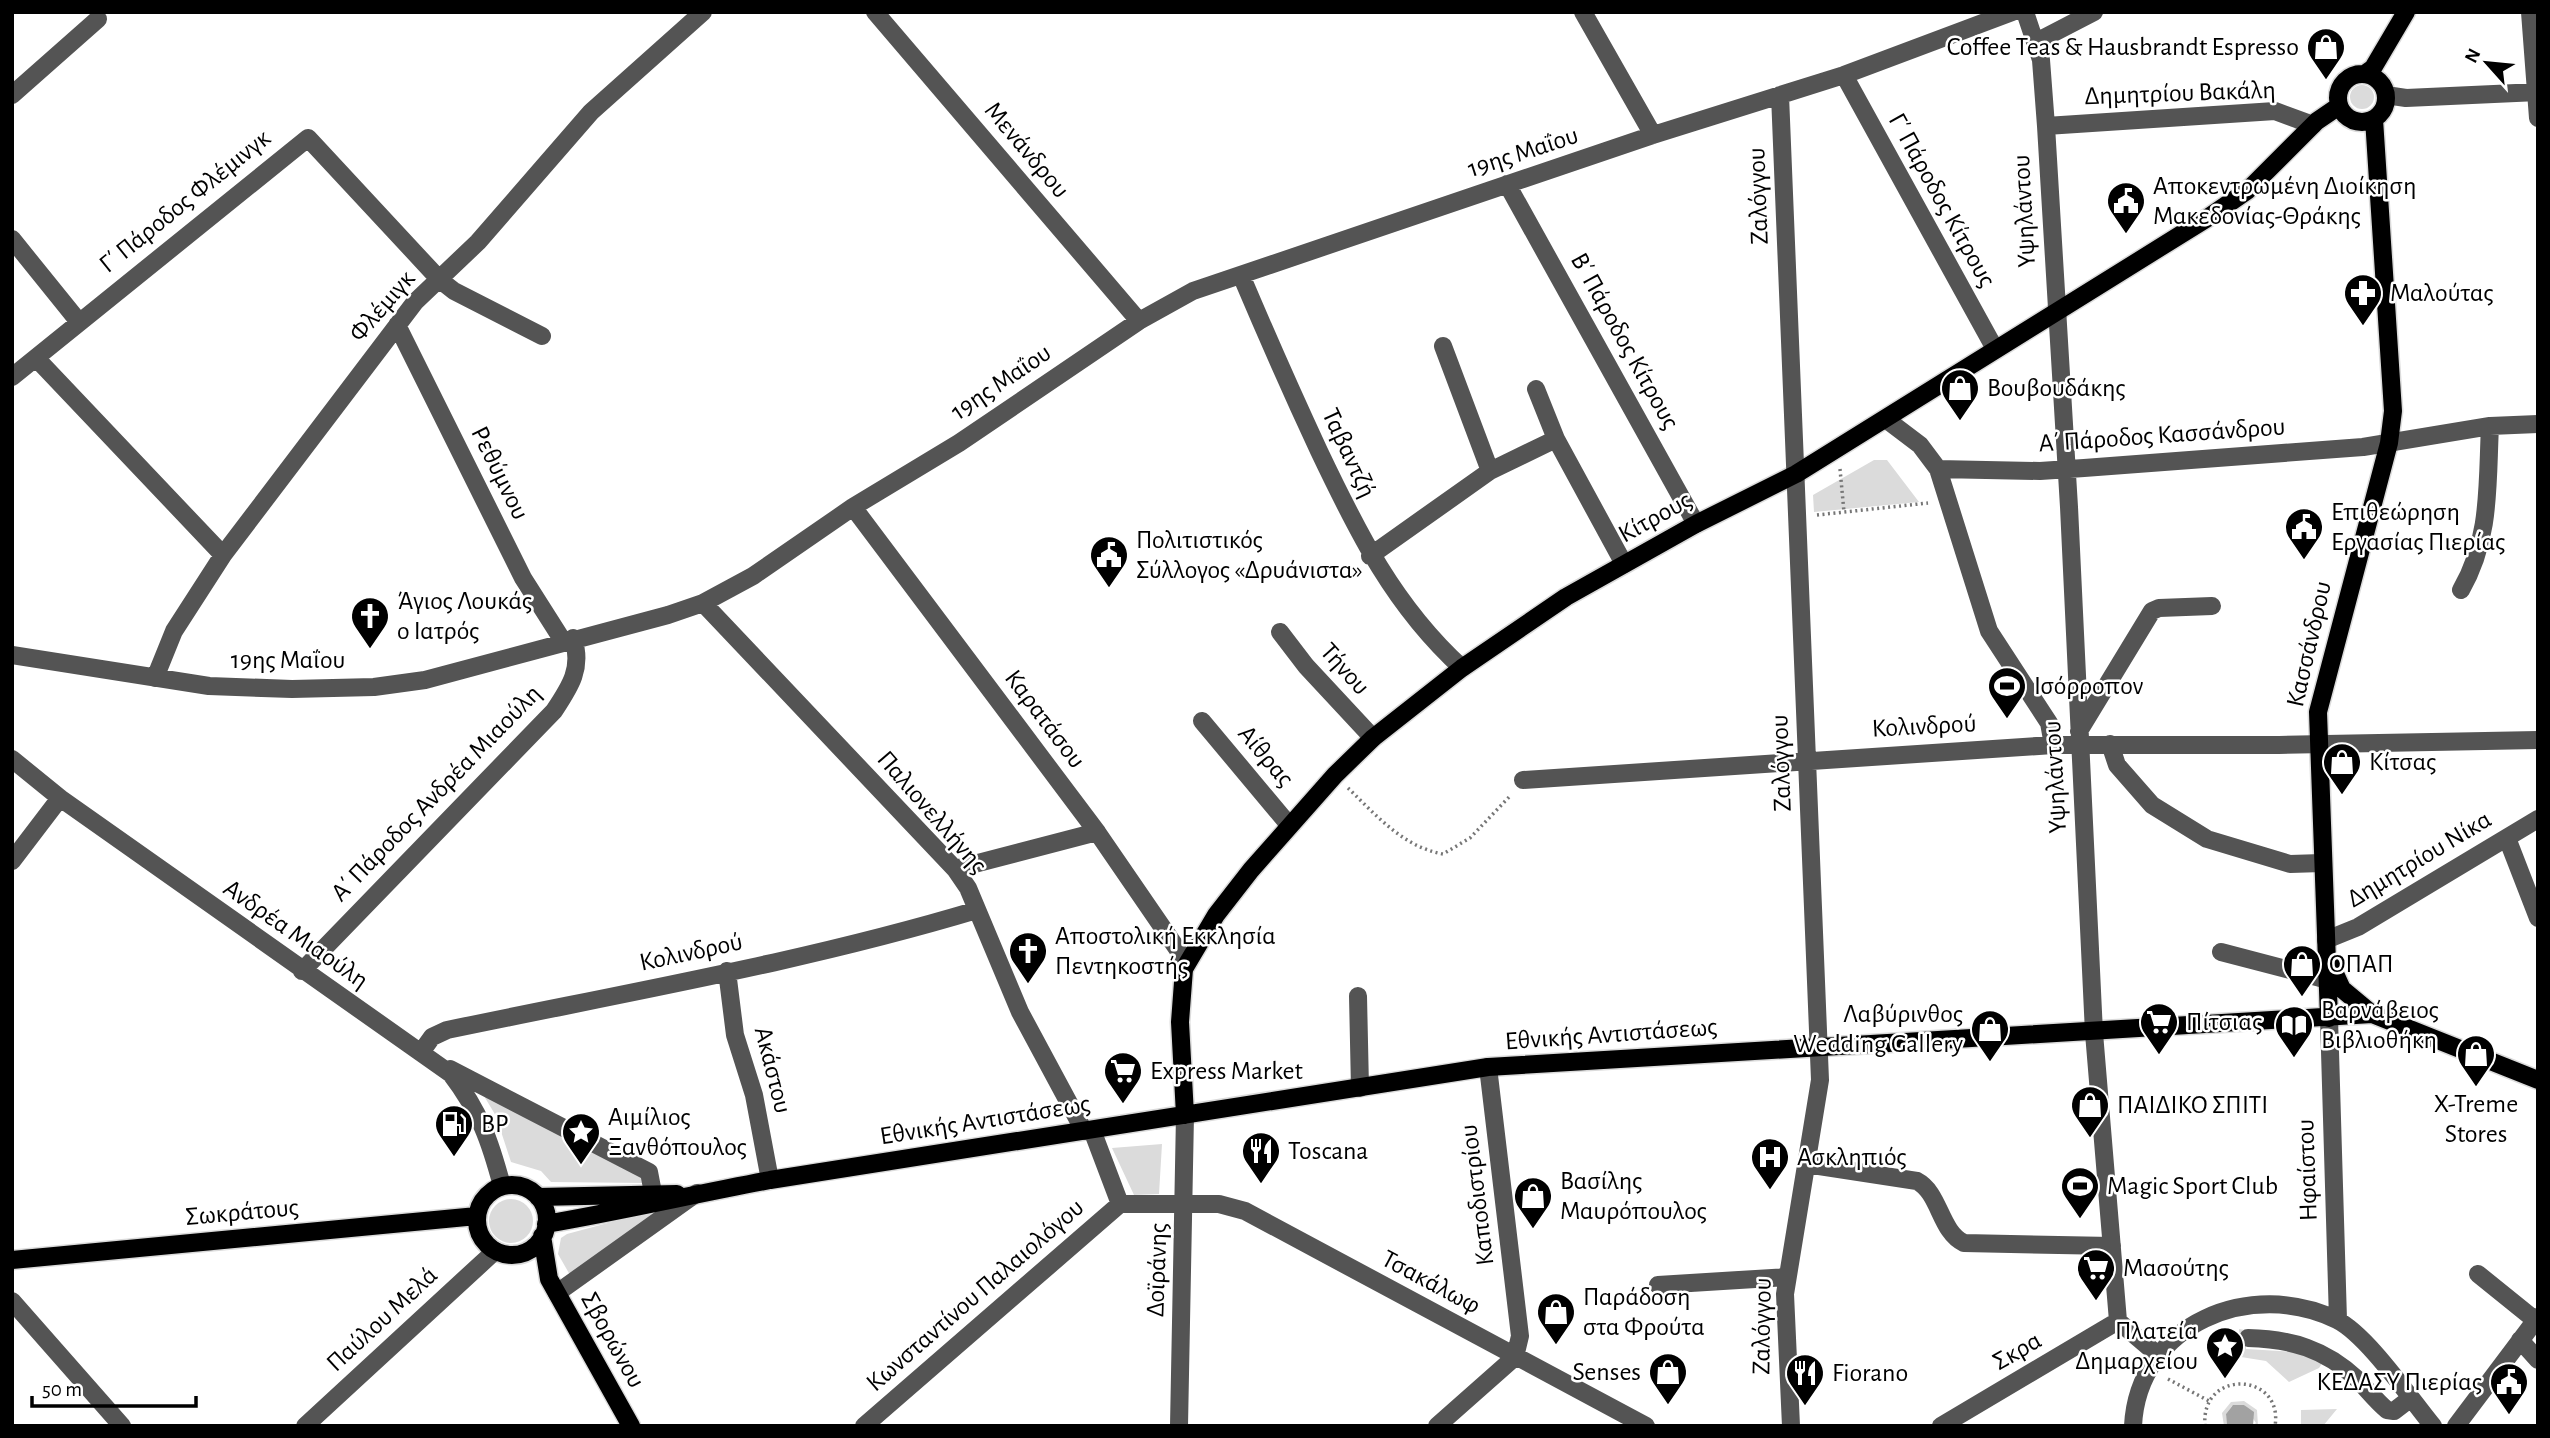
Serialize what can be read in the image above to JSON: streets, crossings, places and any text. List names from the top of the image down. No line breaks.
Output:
{"streets":{"main road":["Κίτρους","Κασσάνδρου","Εθνικής Αντιστάσεως","Σωκράτους","Σβορώνου"],"street":["Δημητρίου Βακάλη","Μενάνδρου","19ης Μαΐου","Ζαλόγγου","Γ΄ Πάροδος Κίτρους","Γ΄ Πάροδος Φλέμινγκ","Υψηλάντου","Φλέμιγκ","Β΄ Πάροδος Κίτρους","Α΄ Πάροδος Κασσάνδρου","Ταβαντζή","Ρεθύμνου","Τήνου","Καρατάσου","Κολινδρού","Αίθρας","Α΄ Πάροδος Ανδρέα Μιαούλη","Παλιονελλήνης","Δημητρίου Νίκα","Ανδρέα Μιαούλη","Ακάστου","Ηφαίστου","Καποδιστρίου","Δοϊράνης","Τσακάλωφ","Κωνσταντίνου Παλαιολόγου","Παύλου Μελά","Σκρα"]},"crossings":[["Δημητρίου Βακάλη","Υψηλάντου"],["Δημητρίου Βακάλη","Κίτρους"],["Μενάνδρου","19ης Μαΐου"],["19ης Μαΐου","Ζαλόγγου"],["19ης Μαΐου","Γ΄ Πάροδος Κίτρους"],["19ης Μαΐου","Φλέμιγκ"],["19ης Μαΐου","Β΄ Πάροδος Κίτρους"],["19ης Μαΐου","Ταβαντζή"],["19ης Μαΐου","Ρεθύμνου"],["19ης Μαΐου","Καρατάσου"],["19ης Μαΐου","Α΄ Πάροδος Ανδρέα Μιαούλη"],["19ης Μαΐου","Παλιονελλήνης"],["Ζαλόγγου","Κίτρους"],["Ζαλόγγου","Κολινδρού"],["Ζαλόγγου","Εθνικής Αντιστάσεως"],["Γ΄ Πάροδος Κίτρους","Κίτρους"],["Γ΄ Πάροδος Φλέμινγκ","Φλέμιγκ"],["Υψηλάντου","Α΄ Πάροδος Κασσάνδρου"],["Υψηλάντου","Κίτρους"],["Υψηλάντου","Κολινδρού"],["Υψηλάντου","Εθνικής Αντιστάσεως"],["Υψηλάντου","Σκρα"],["Φλέμιγκ","Ρεθύμνου"],["Β΄ Πάροδος Κίτρους","Κίτρους"],["Α΄ Πάροδος Κασσάνδρου","Κασσάνδρου"],["Ταβαντζή","Κίτρους"],["Ρεθύμνου","Α΄ Πάροδος Ανδρέα Μιαούλη"],["Κίτρους","Κασσάνδρου"],["Κίτρους","Τήνου"],["Κίτρους","Καρατάσου"],["Κίτρους","Αίθρας"],["Κίτρους","Εθνικής Αντιστάσεως"],["Κίτρους","Δοϊράνης"],["Κασσάνδρου","Κολινδρού"],["Κασσάνδρου","Δημητρίου Νίκα"],["Κασσάνδρου","Εθνικής Αντιστάσεως"],["Κασσάνδρου","Ηφαίστου"],["Κολινδρού","Παλιονελλήνης"],["Κολινδρού","Ανδρέα Μιαούλη"],["Κολινδρού","Ακάστου"],["Α΄ Πάροδος Ανδρέα Μιαούλη","Ανδρέα Μιαούλη"],["Παλιονελλήνης","Εθνικής Αντιστάσεως"],["Παλιονελλήνης","Τσακάλωφ"],["Παλιονελλήνης","Κωνσταντίνου Παλαιολόγου"],["Ανδρέα Μιαούλη","Σωκράτους"],["Ανδρέα Μιαούλη","Παύλου Μελά"],["Εθνικής Αντιστάσεως","Ακάστου"],["Εθνικής Αντιστάσεως","Ηφαίστου"],["Εθνικής Αντιστάσεως","Καποδιστρίου"],["Εθνικής Αντιστάσεως","Δοϊράνης"],["Καποδιστρίου","Τσακάλωφ"],["Σωκράτους","Παύλου Μελά"],["Δοϊράνης","Τσακάλωφ"],["Τσακάλωφ","Κωνσταντίνου Παλαιολόγου"]],"places":{"shop":["Coffee Teas & Hausbrandt Espresso","Βουβουδάκης","Κίτσας","ΟΠΑΠ","Λαβύρινθος Wedding Gallery","X-Treme Stores","ΠΑΙΔΙΚΟ ΣΠΙΤΙ","Βασίλης Μαυρόπουλος","Παράδοση στα Φρούτα","Senses"],"public building":["Αποκεντρωμένη Διοίκηση Μακεδονίας-Θράκης","Επιθεώρηση Εργασίας Πιερίας","Πολιτιστικός Σύλλογος «Δρυάνιστα»","ΚΕΔΑΣΥ Πιερίας"],"pharmacy":["Μαλούτας"],"church":["Άγιος Λουκάς ο Ιατρός","Αποστολική Εκκλησία Πεντηκοστής"],"sports":["Ισόρροπον","Magic Sport Club"],"supermarket":["Πίτσιας","Express Market","Μασούτης"],"library":["Βαρνάβειος Βιβλιοθήκη"],"fuel station":["BP"],"place":["Αιμίλιος Ξανθόπουλος","Πλατεία Δημαρχείου"],"restaurant":["Toscana","Fiorano"],"hospital":["Ασκληπιός"]},"scale_bar":"50 m","north":"top left"}
